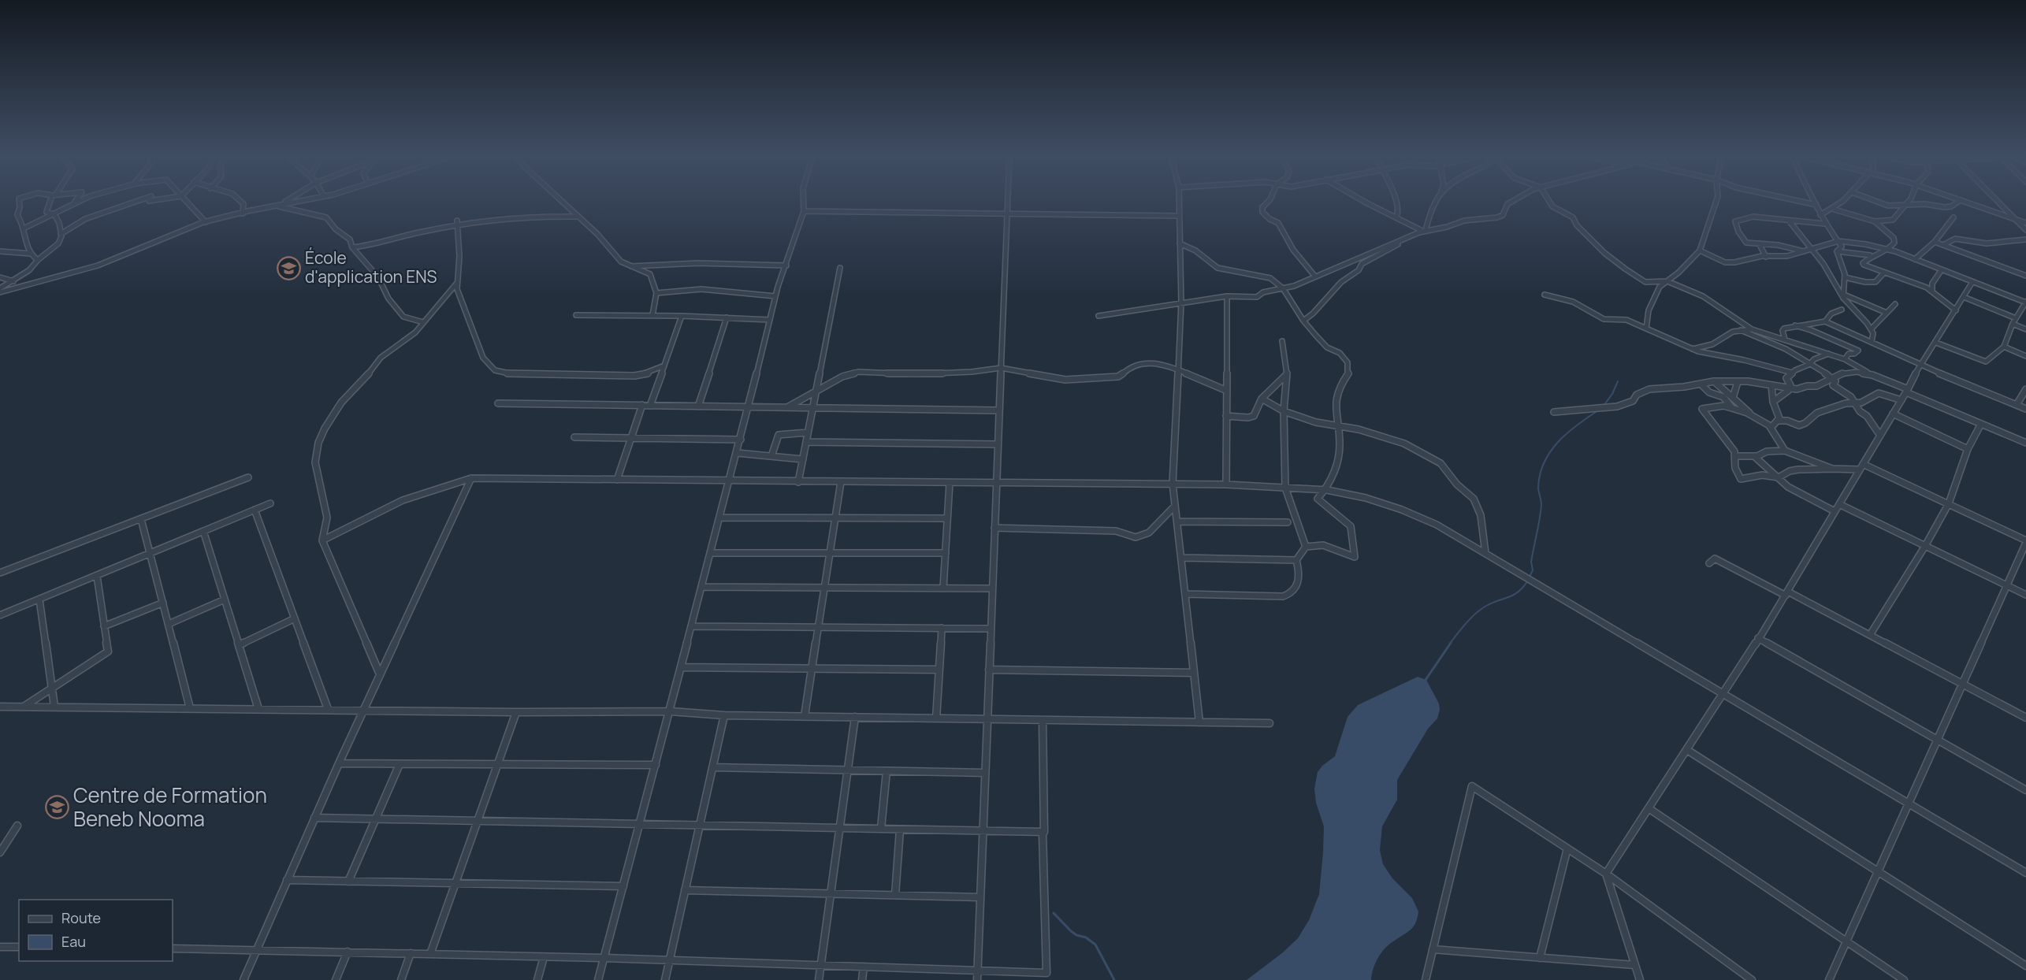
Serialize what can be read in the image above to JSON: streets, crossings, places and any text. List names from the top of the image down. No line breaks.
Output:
{"places":{"school or university":["École d'application ENS","Centre de Formation Beneb Nooma"]},"legend":["Route","Eau"]}
